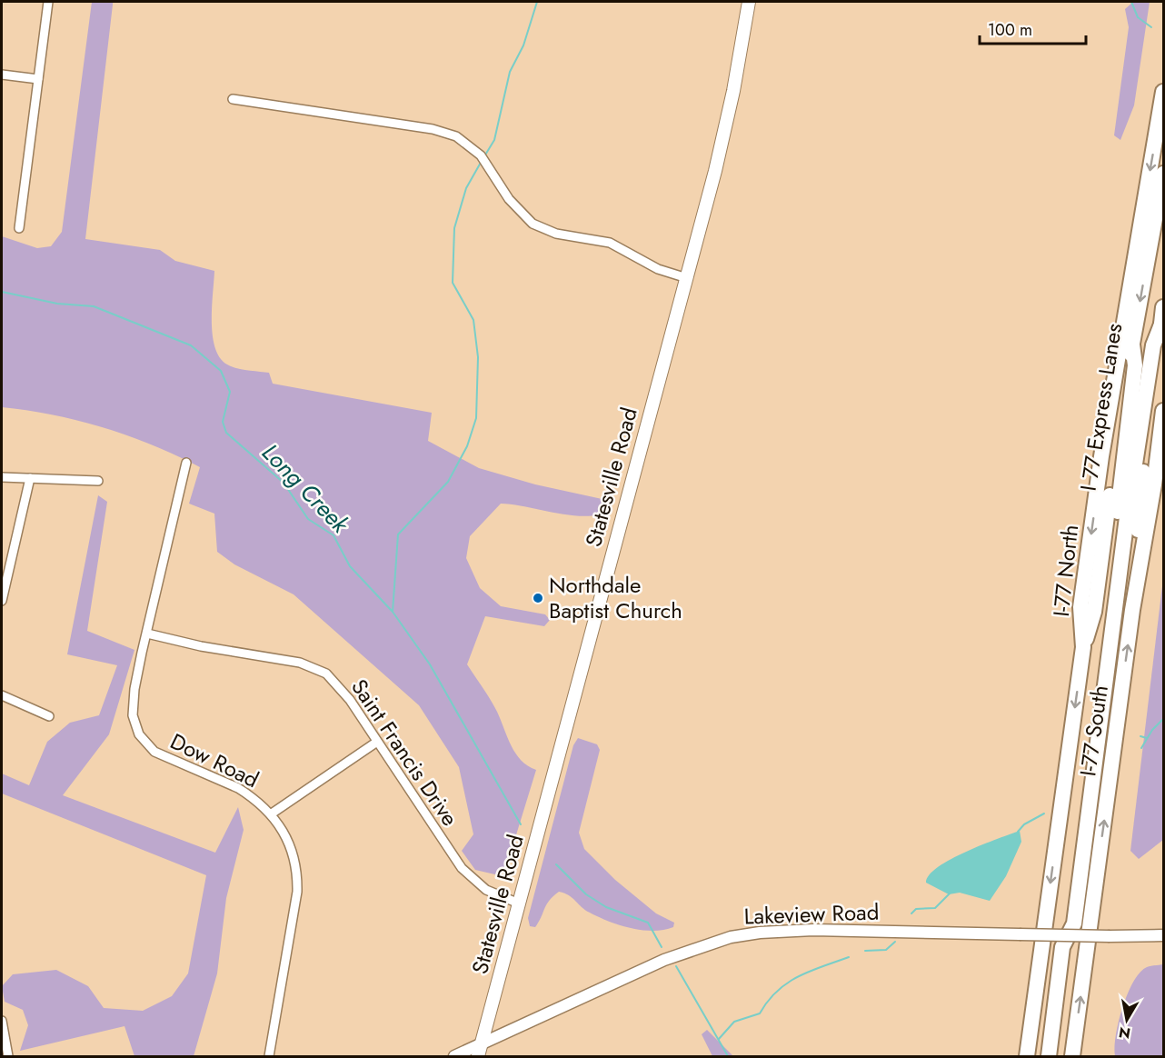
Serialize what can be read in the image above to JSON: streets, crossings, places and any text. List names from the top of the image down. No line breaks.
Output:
{"streets":{"highway":["I 77 Express Lanes","I-77 North","I-77 South"],"main road":["Statesville Road","Lakeview Road"],"street":["Saint Francis Drive","Dow Road"]},"crossings":[["I 77 Express Lanes","I-77 North"],["Statesville Road","Saint Francis Drive"],["Statesville Road","Lakeview Road"],["Saint Francis Drive","Dow Road"]],"water":["Long Creek"],"places":["Northdale Baptist Church"],"scale_bar":"100 m","north":"bottom"}
